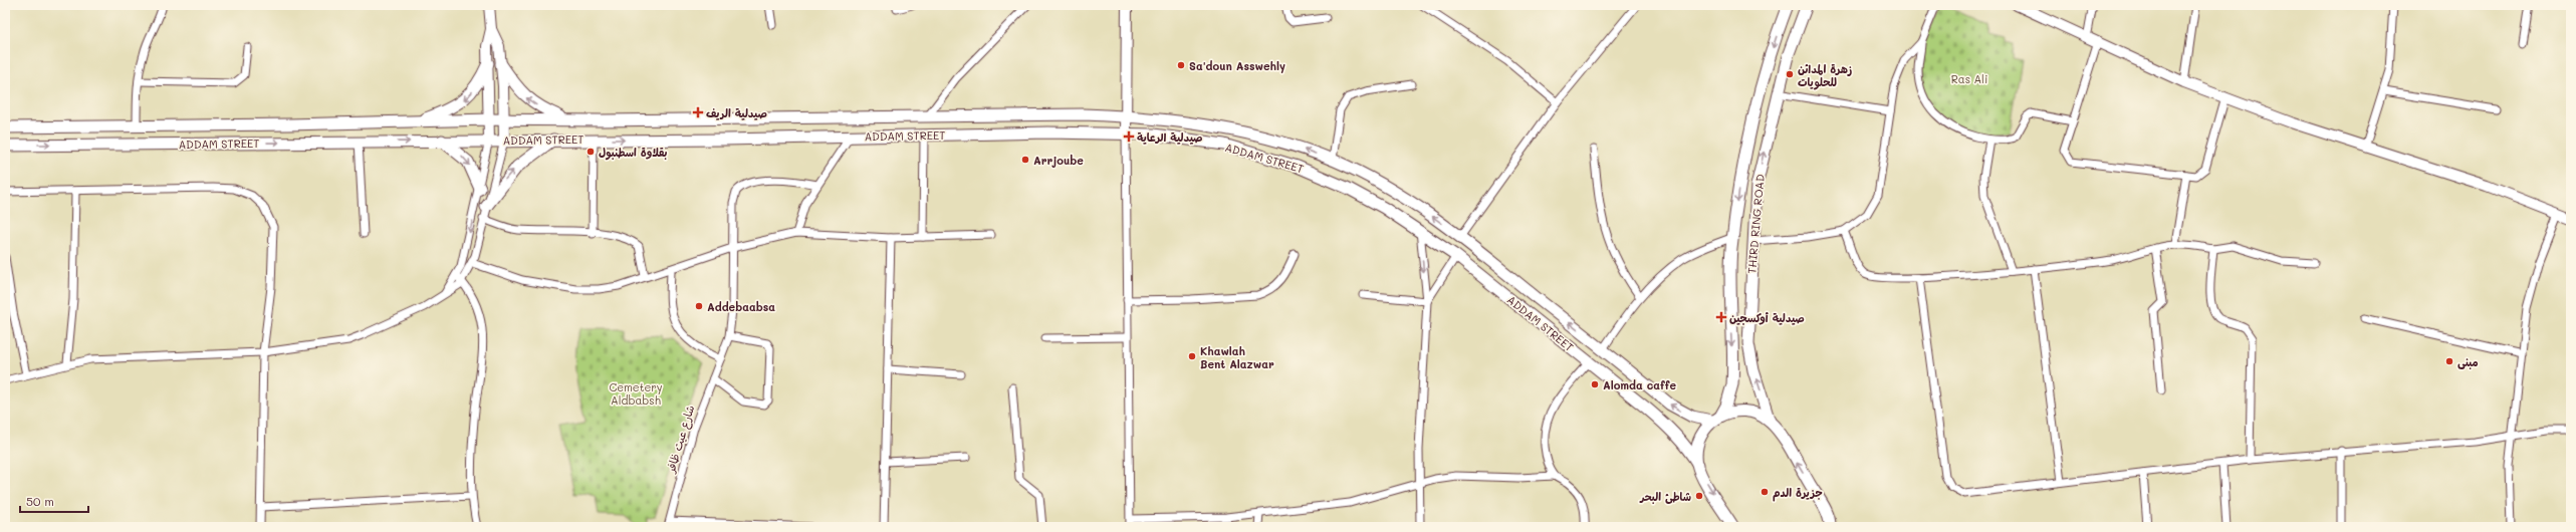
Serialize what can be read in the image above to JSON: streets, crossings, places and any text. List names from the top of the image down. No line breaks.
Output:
{"streets":{"main road":["ADDAM STREET","THIRD RING ROAD"],"street":["شارع عيت ظافر"]},"parks":["Ras Ali","Cemetery Aldbabsh"],"places":{"other":["Sa'doun Asswehly","زهرة المدائن للحلويات","بقلاوة اسطنبول","Arrjoube","Addebaabsa","Khawlah Bent Alazwar","مبنى","Alomda caffe","جزيرة الدم","شاطئ البحر"],"health":["صيدلية الريف","صيدلية الرعاية","صيدلية أوكسجين"]},"scale_bar":"50 m"}
